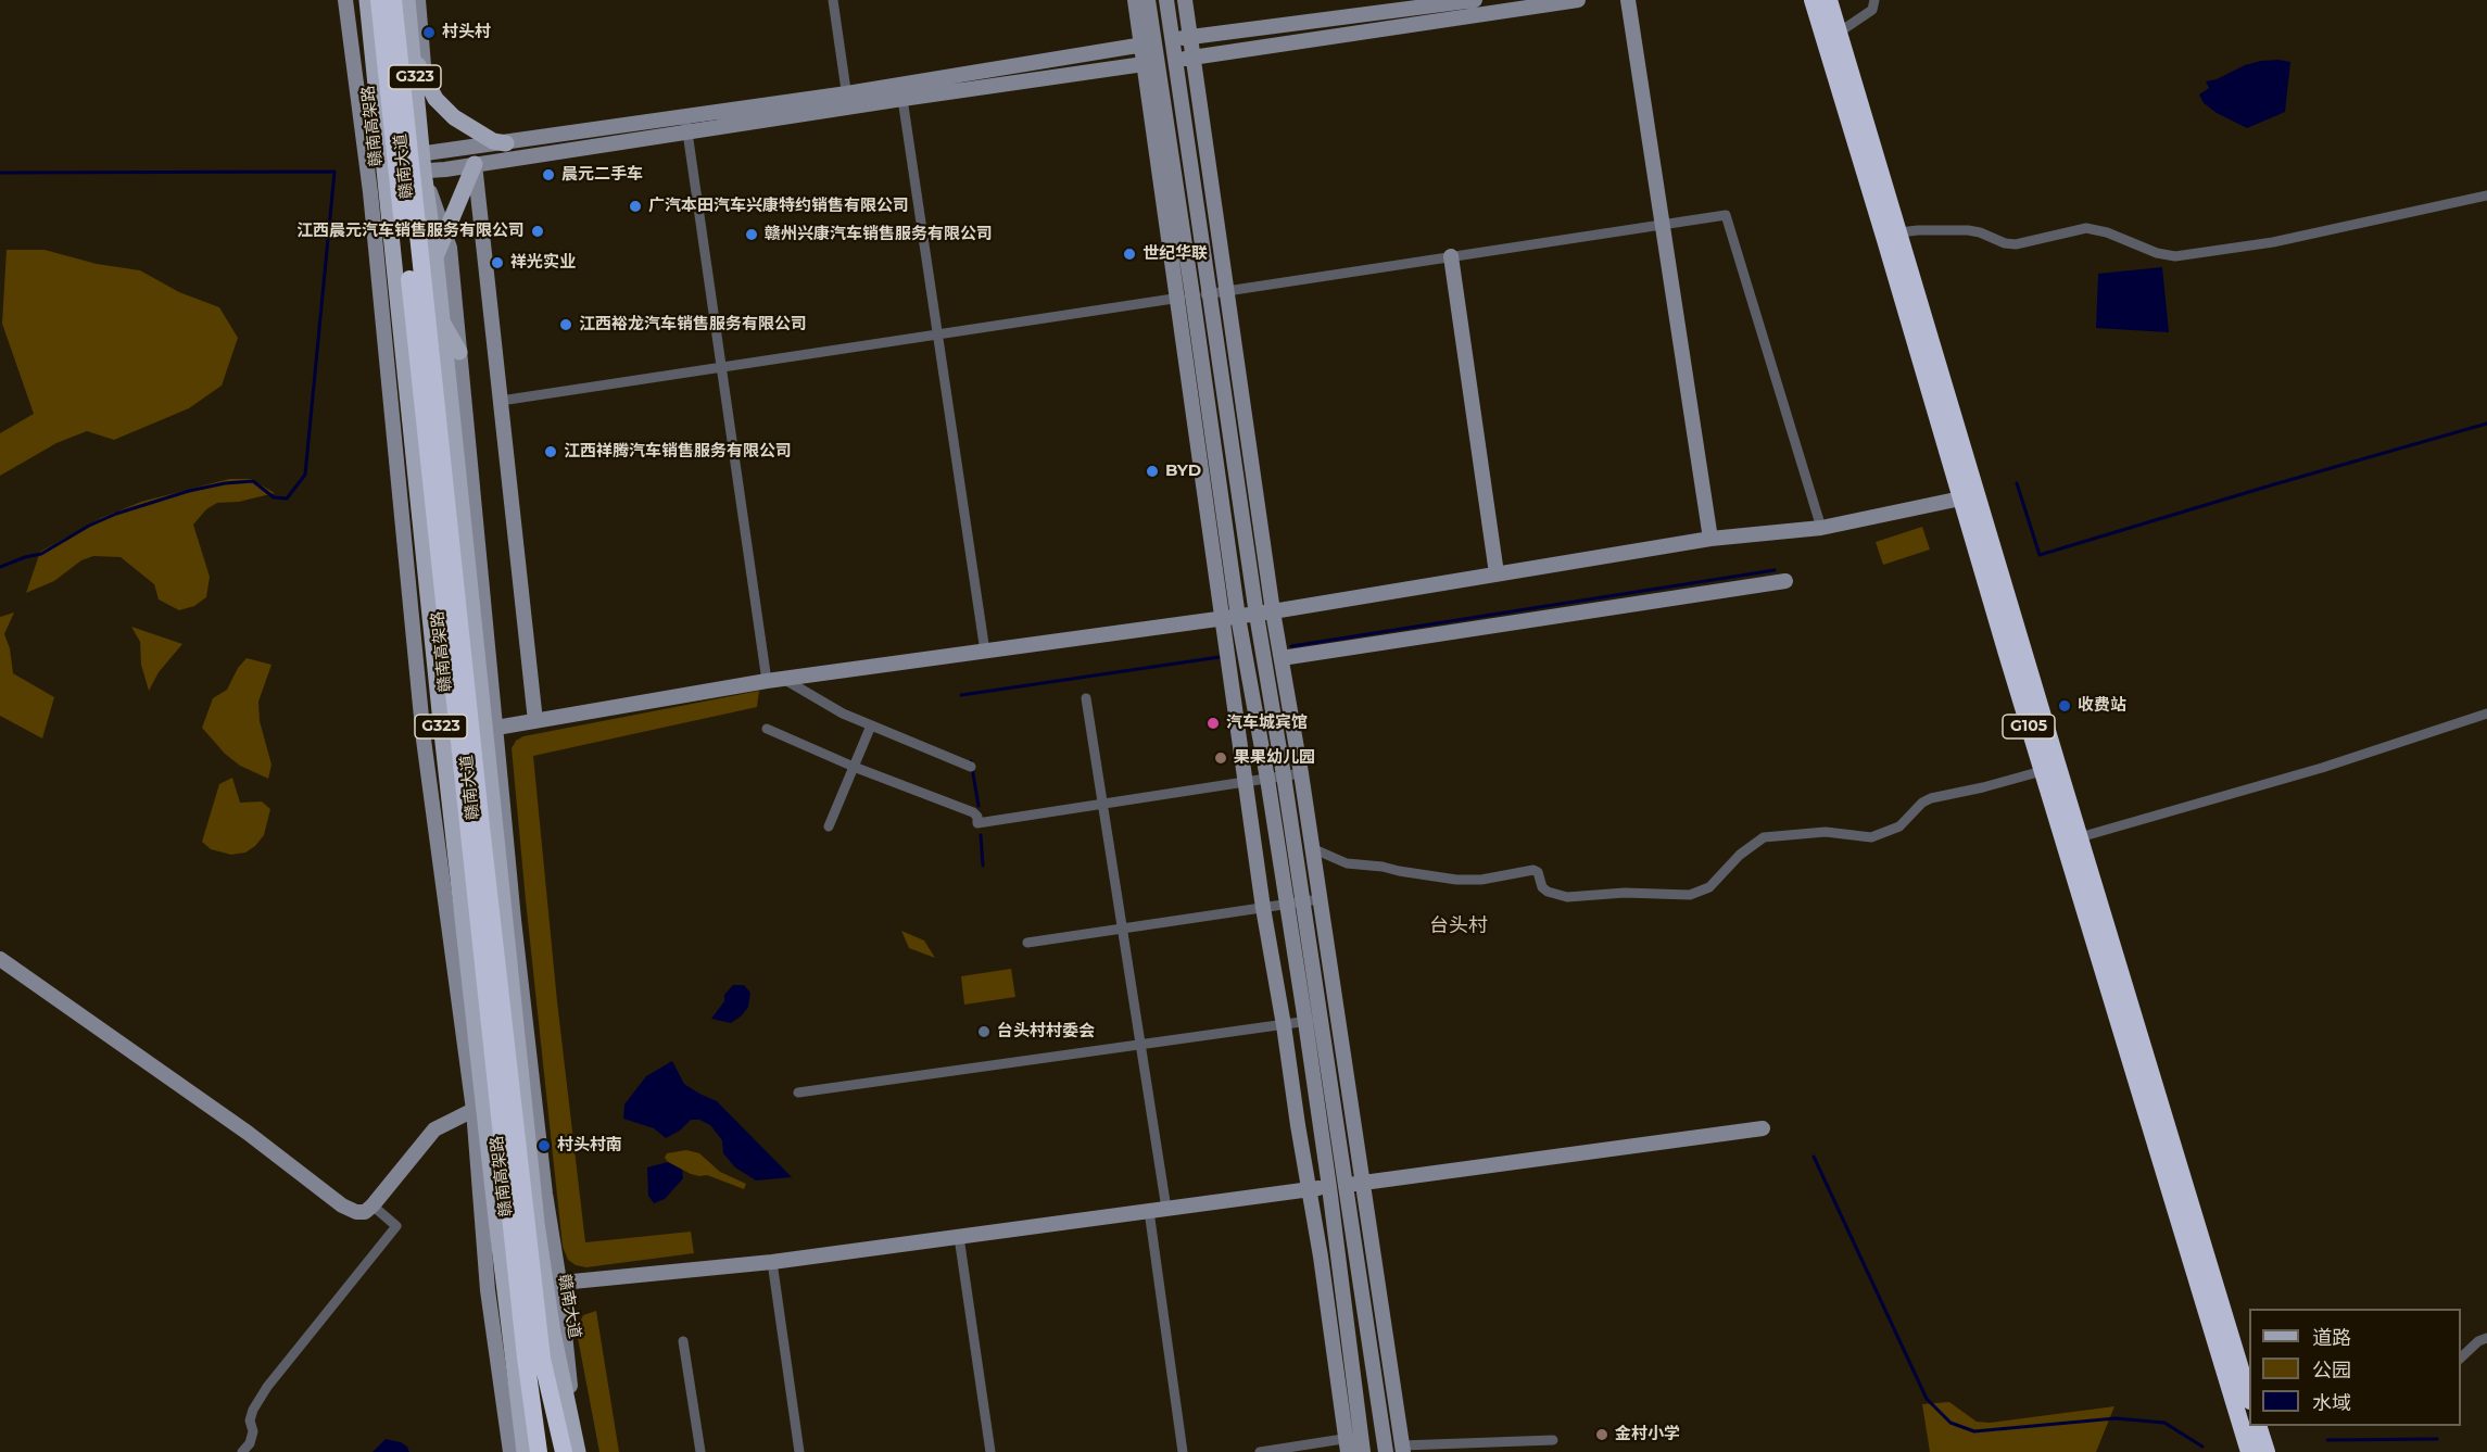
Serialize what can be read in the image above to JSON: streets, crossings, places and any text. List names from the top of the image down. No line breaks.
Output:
{"streets":{"highway":["赣南高架路","G105"],"main road":["G323","赣南大道"]},"districts":["台头村"],"places":["村头村","晨元二手车","广汽本田汽车兴康特约销售有限公司","江西晨元汽车销售服务有限公司","赣州兴康汽车销售服务有限公司","世纪华联","祥光实业","江西裕龙汽车销售服务有限公司","江西祥腾汽车销售服务有限公司","BYD","收费站","汽车城宾馆","果果幼儿园","台头村村委会","村头村南","金村小学"],"legend":["道路","公园","水域"]}
